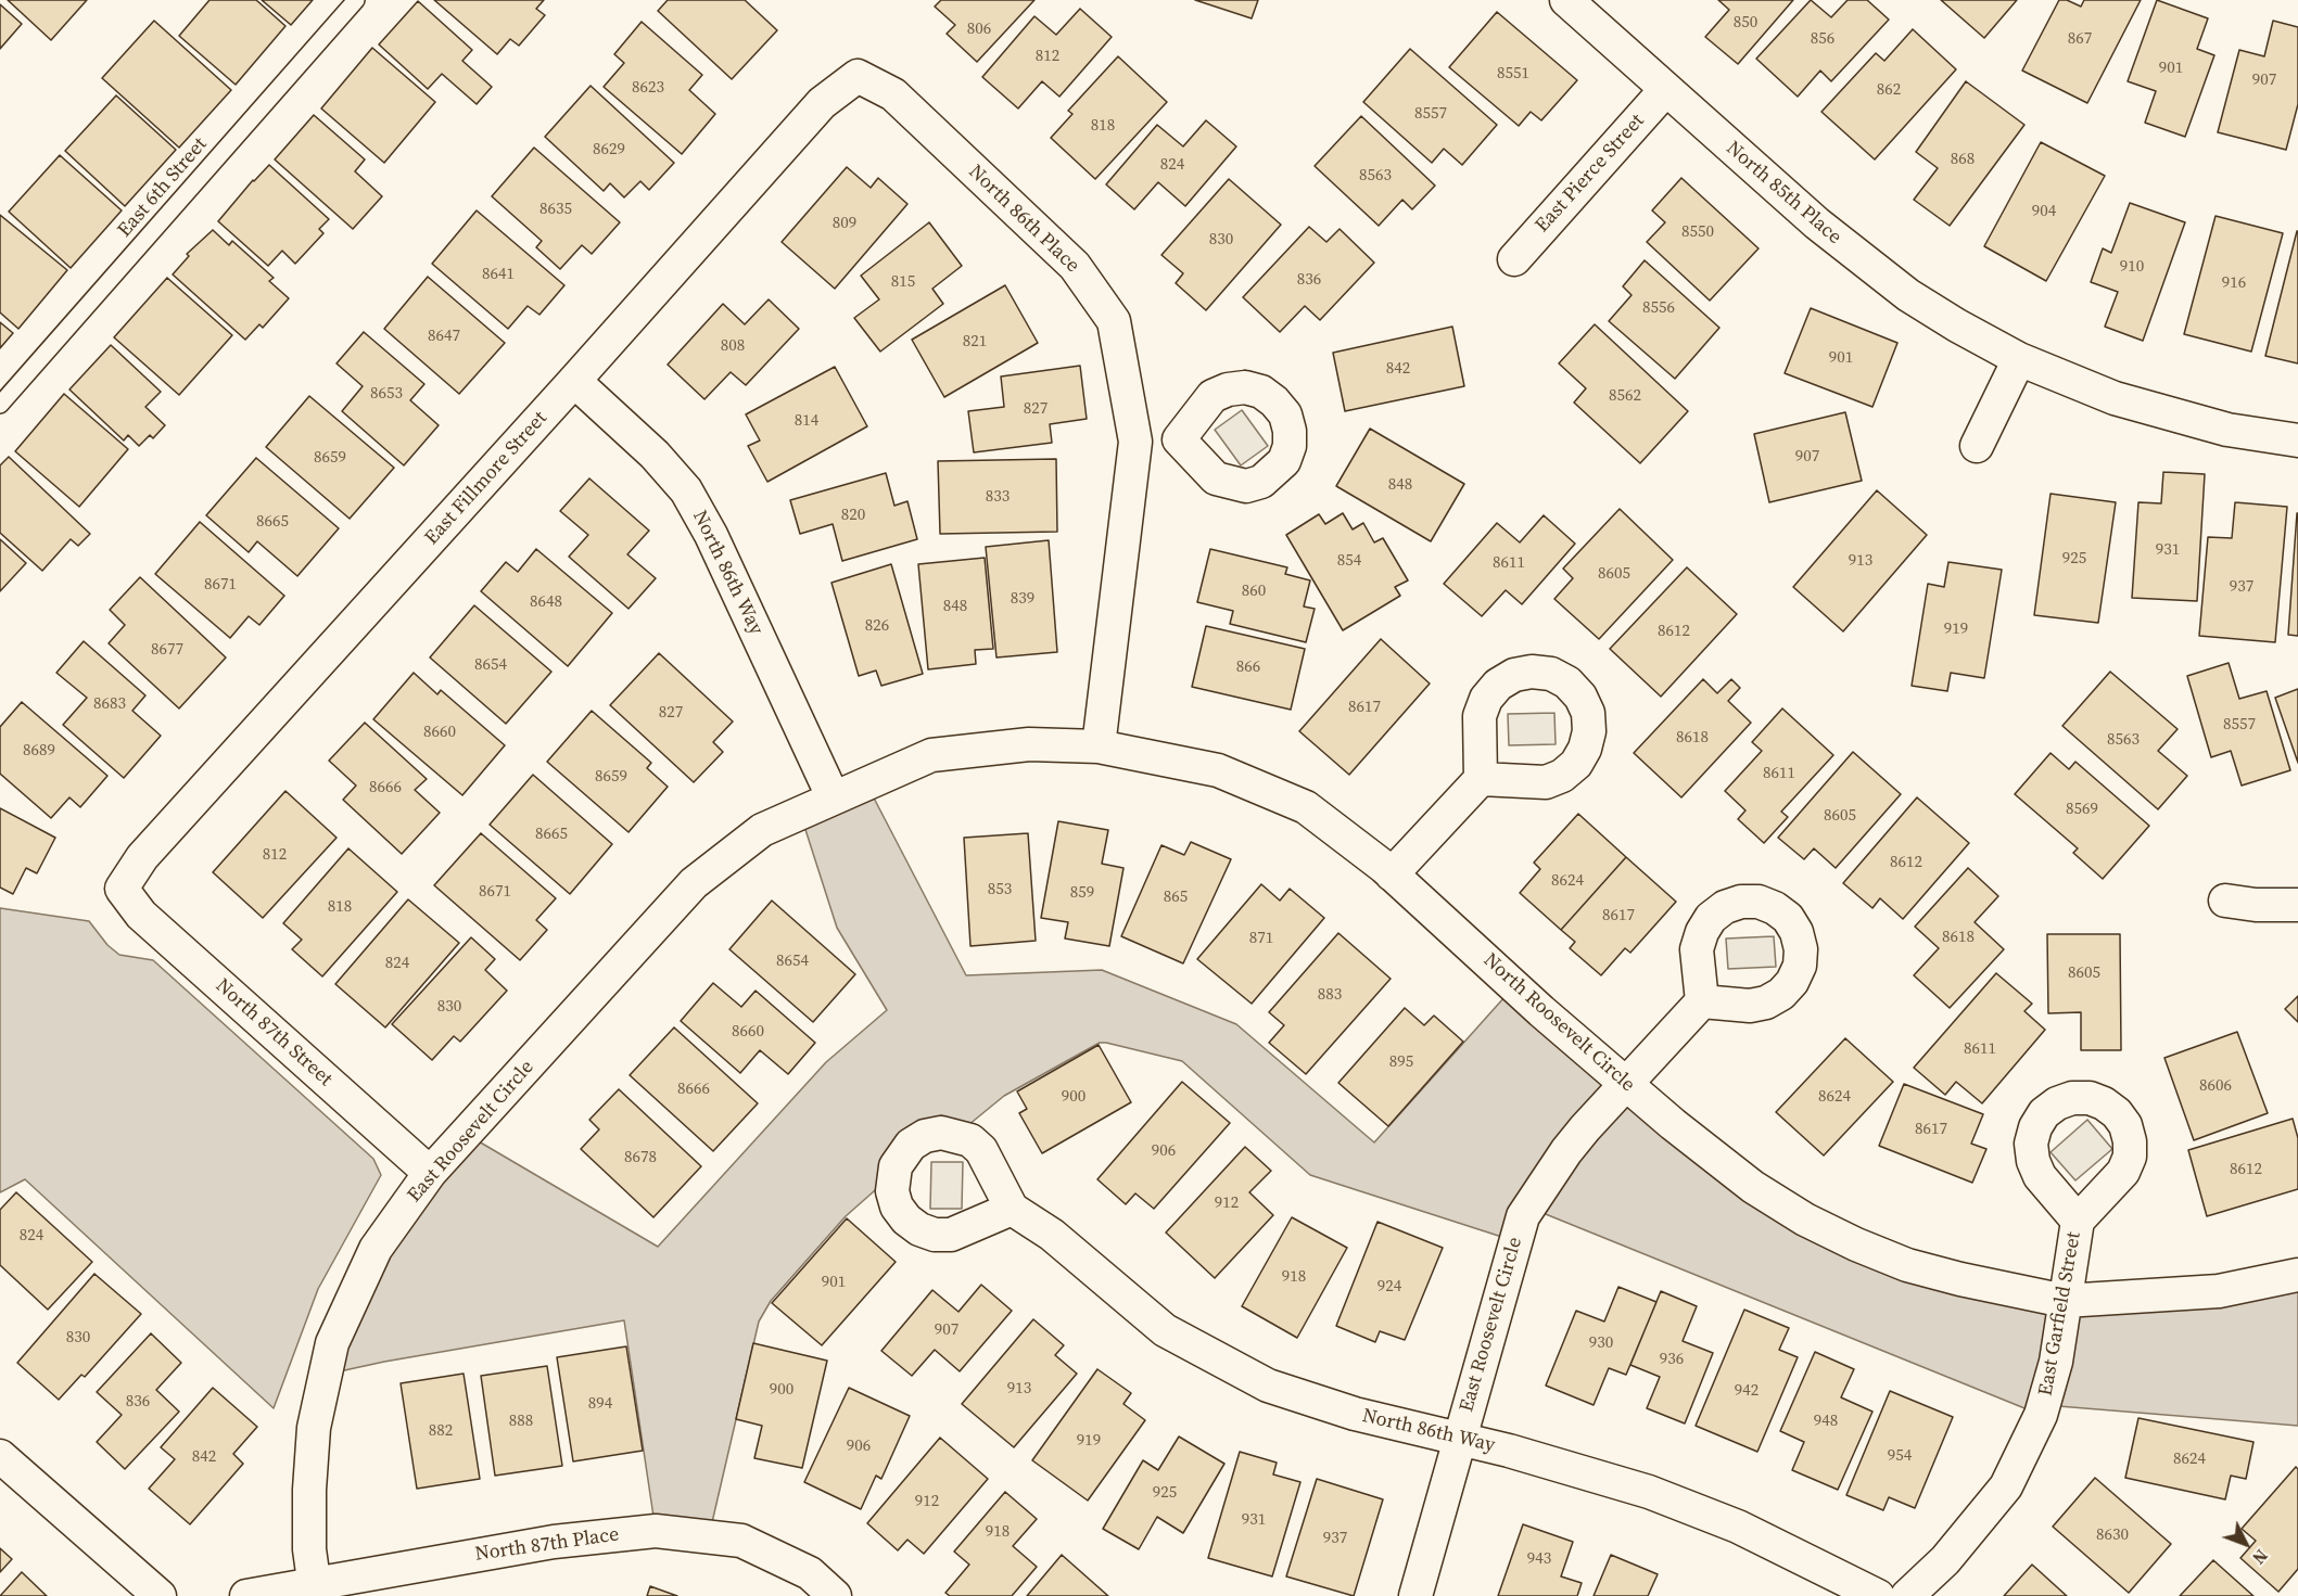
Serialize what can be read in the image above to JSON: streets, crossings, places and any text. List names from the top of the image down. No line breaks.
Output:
{"streets":{"street":["East Pierce Street","North 85th Place","North 86th Place","East Fillmore Street","North 86th Way","North Roosevelt Circle","North 87th Street","East Roosevelt Circle","East Garfield Street","North 87th Place"],"lane":["East 6th Street"]},"crossings":[["East Pierce Street","North 85th Place"],["North 86th Place","East Fillmore Street"],["North 86th Place","North Roosevelt Circle"],["East Fillmore Street","North 86th Way"],["East Fillmore Street","North 87th Street"],["North 86th Way","North Roosevelt Circle"],["North 86th Way","East Roosevelt Circle"],["North Roosevelt Circle","East Roosevelt Circle"],["North Roosevelt Circle","East Garfield Street"],["North 87th Street","East Roosevelt Circle"],["East Roosevelt Circle","North 87th Place"]],"house_numbers":["850","806","856","867","812","901","8551","907","8623","862","8557","818","8629","868","824","8563","8635","904","809","8550","830","910","8641","836","815","916","8556","8647","821","808","901","842","8653","8562","827","814","907","8659","848","833","820","8665","931","925","854","913","8611","8605","8671","937","860","839","8648","848","826","919","8612","8677","8654","866","8683","8617","827","8557","8660","8618","8563","8689","8611","8659","8666","8569","8605","8665","812","8612","8624","853","8671","859","865","818","8617","8618","871","8654","824","8605","883","830","8660","8611","895","8606","8666","900","8624","8617","906","8678","8612","912","824","918","901","924","907","830","930","936","913","900","942","836","894","888","948","882","919","906","954","842","8624","925","912","931","918","8630","937","943"],"north":"bottom right"}
